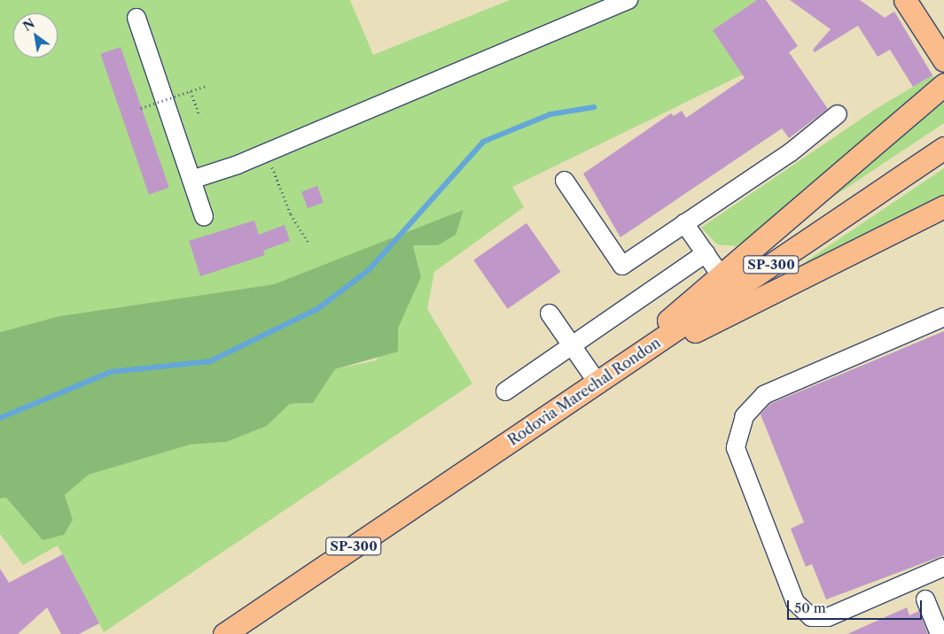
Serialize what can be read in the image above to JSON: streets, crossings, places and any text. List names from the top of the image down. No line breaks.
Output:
{"streets":{"main road":["SP-300","Rodovia Marechal Rondon"]},"scale_bar":"50 m","north":"top left"}
